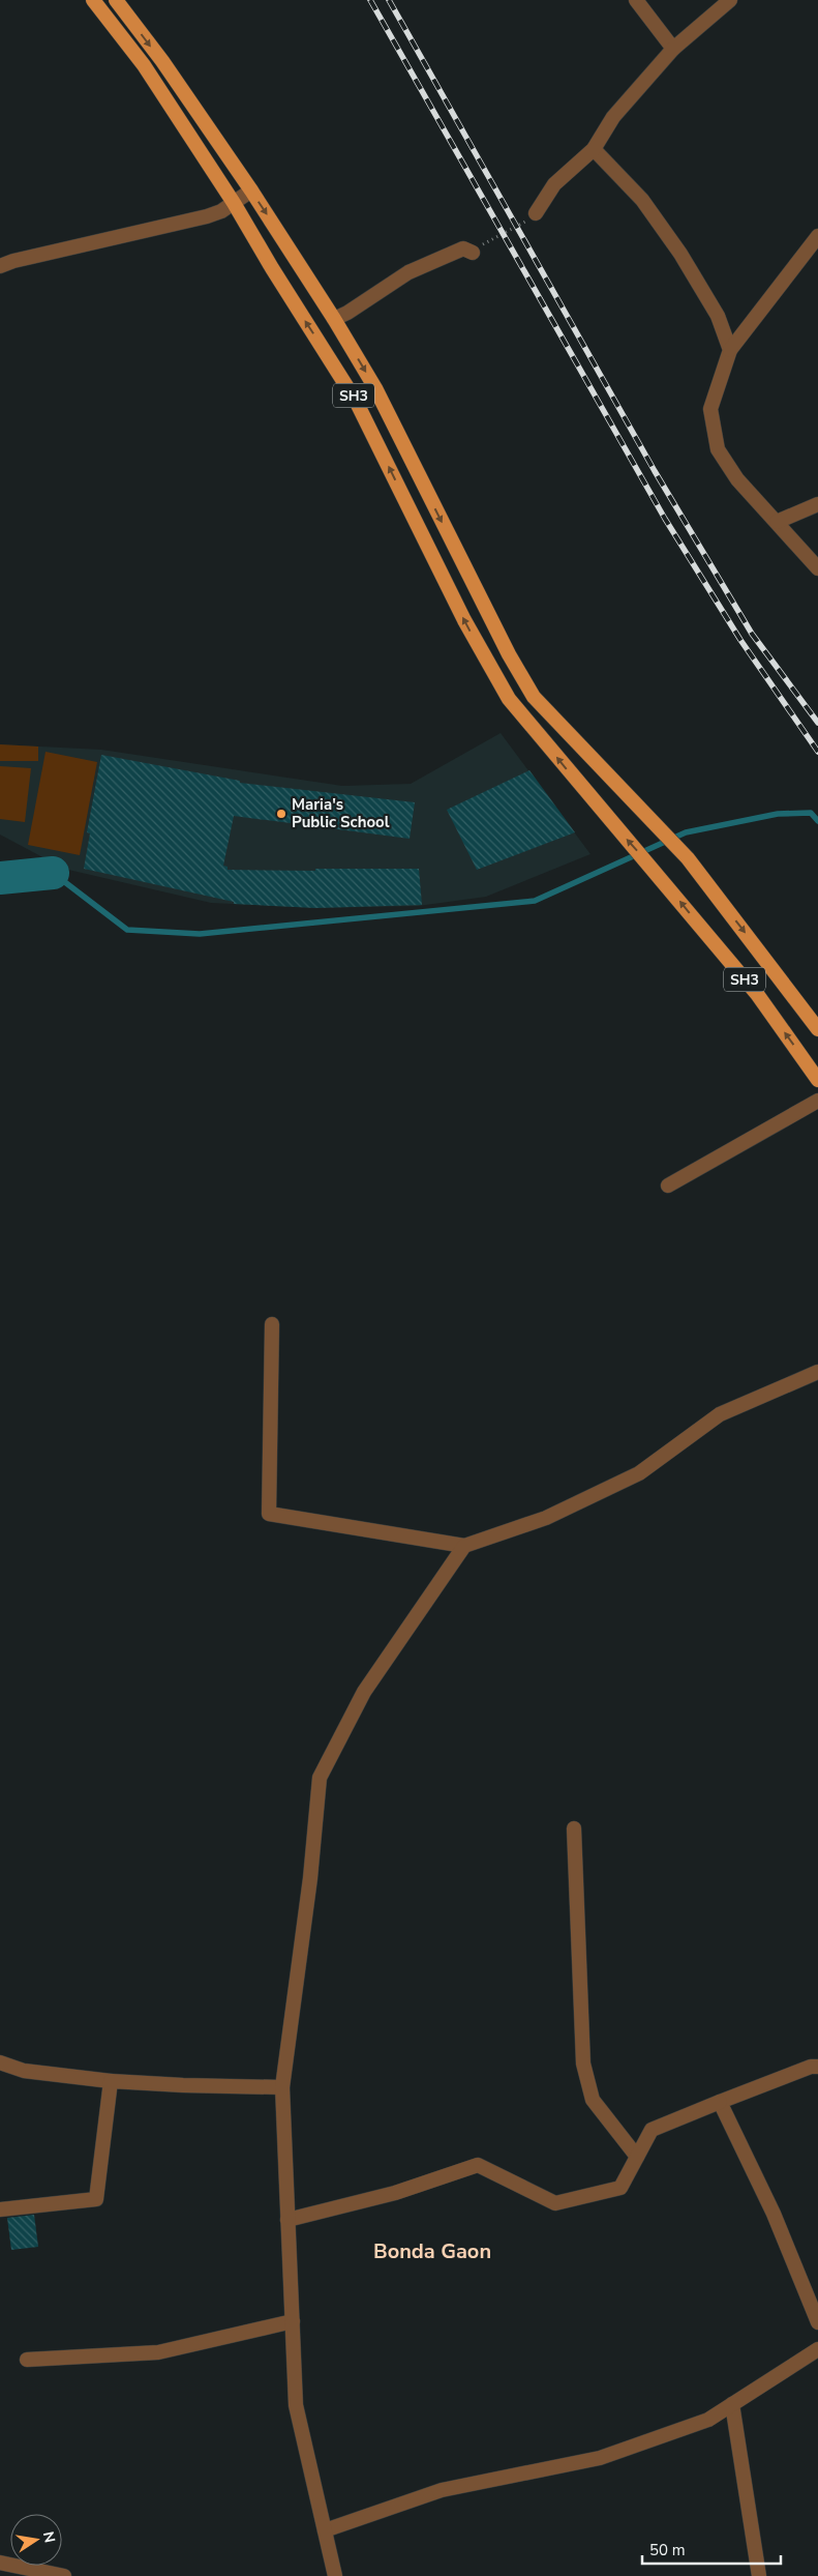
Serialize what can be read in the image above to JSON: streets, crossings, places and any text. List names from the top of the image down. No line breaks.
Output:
{"streets":{"main road":["SH3"]},"districts":["Bonda Gaon"],"places":["Maria's Public School"],"scale_bar":"50 m","north":"right"}
